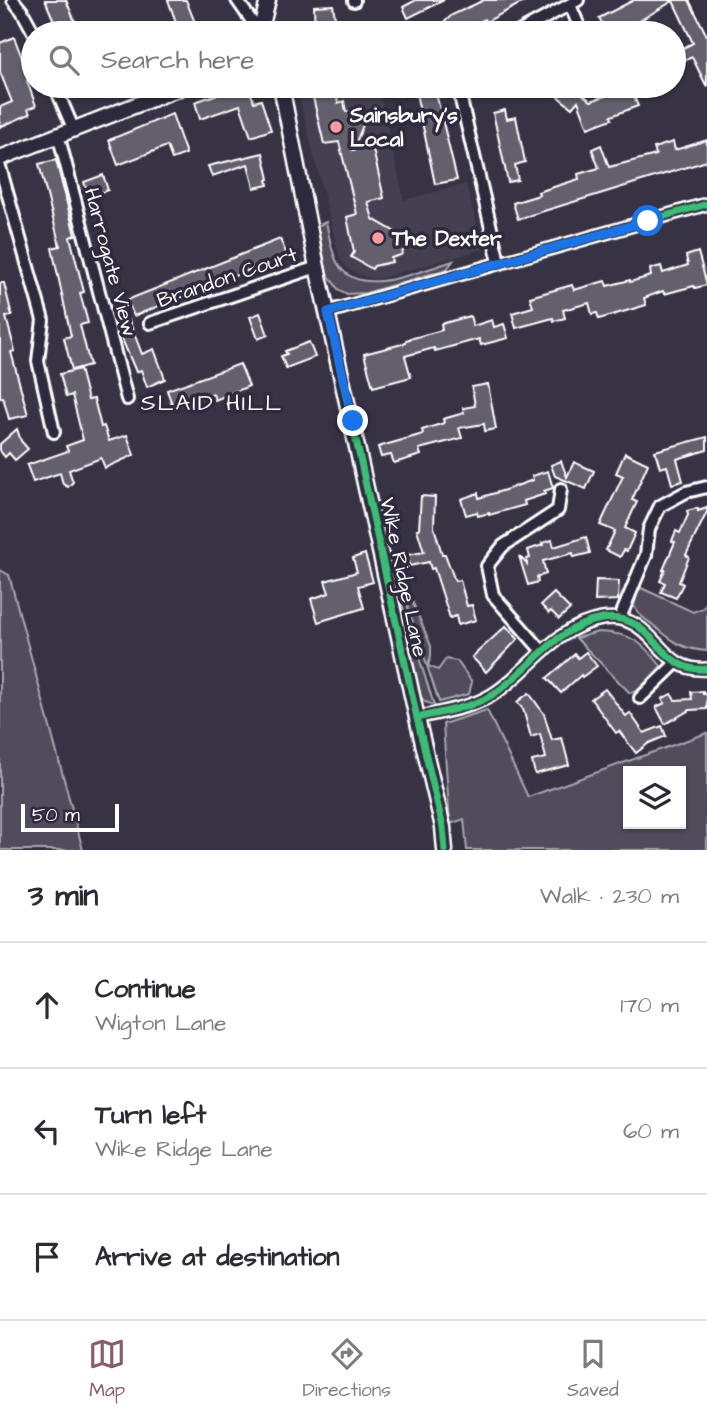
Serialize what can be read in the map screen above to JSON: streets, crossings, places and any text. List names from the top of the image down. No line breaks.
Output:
{"streets":{"street":["Harrogate View","Brandon Court","Wike Ridge Lane"]},"crossings":[["Brandon Court","Wike Ridge Lane"]],"districts":["SLAID HILL"],"places":["Sainsbury's Local","The Dexter"],"scale_bar":"50 m","page":{"search":"Search here","scale":"50 m","heading":["3 min","Walk · 230 m"],"list":[["Continue","Wigton Lane","170 m"],["Turn left","Wike Ridge Lane","60 m"],"Arrive at destination"],"nav":["Map","Directions","Saved"]}}
